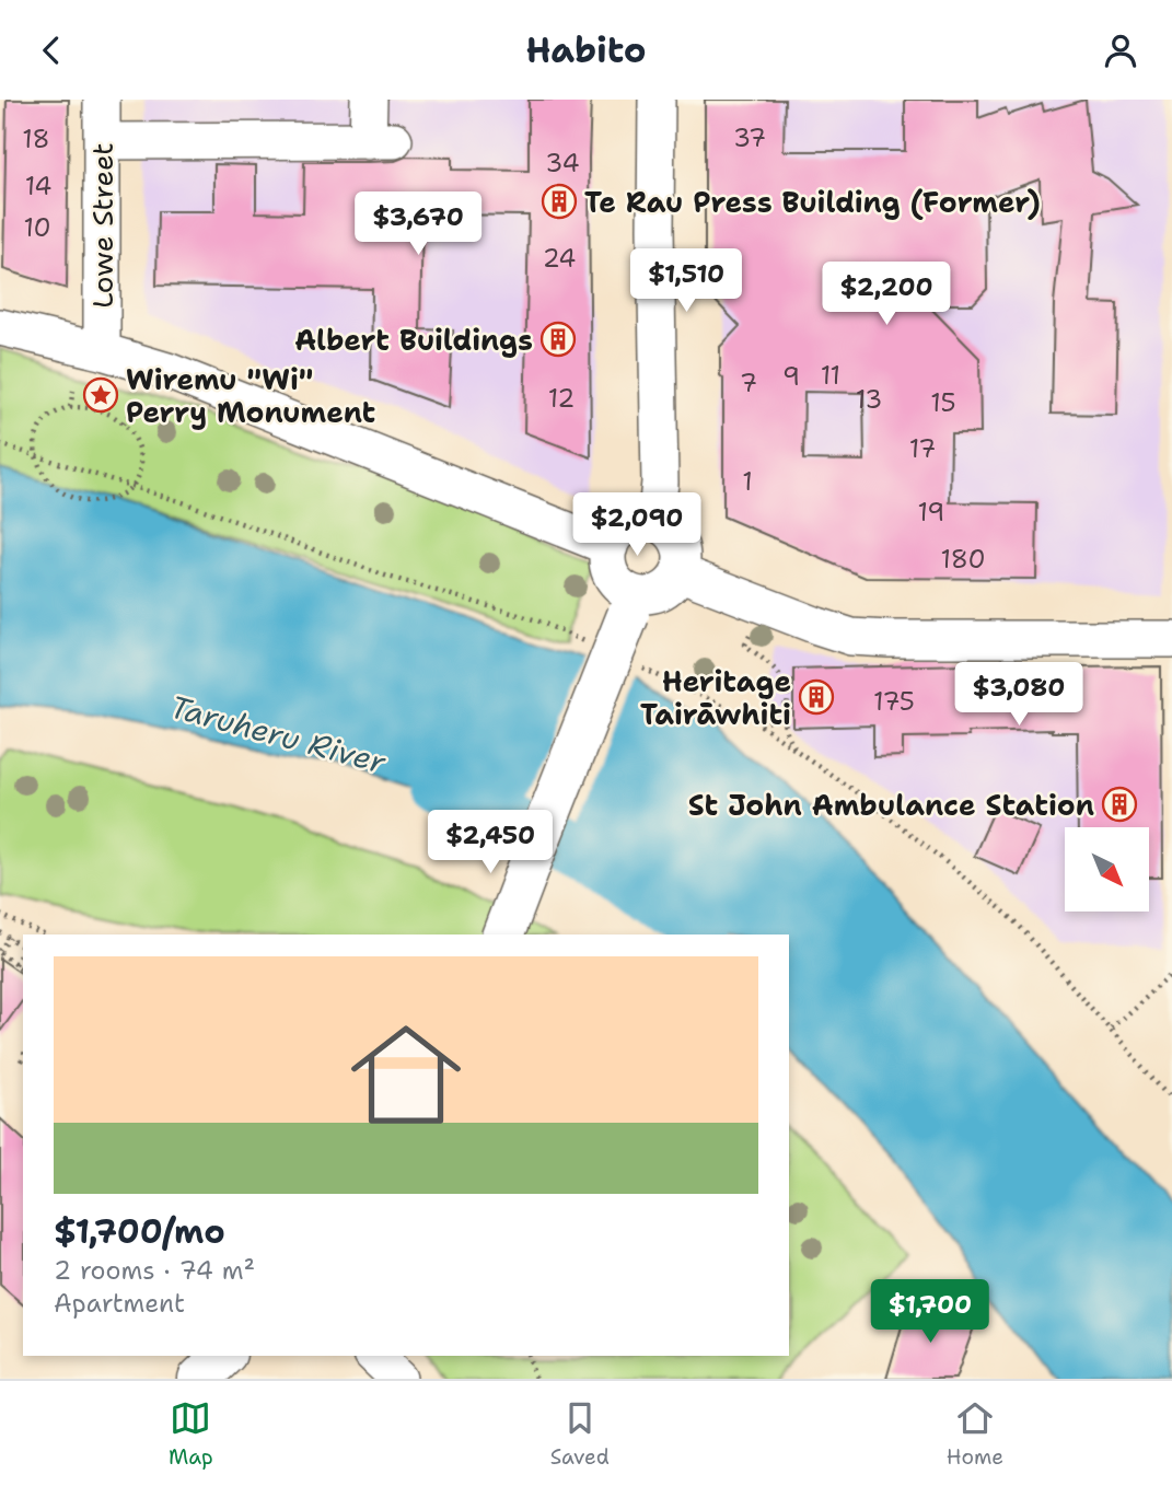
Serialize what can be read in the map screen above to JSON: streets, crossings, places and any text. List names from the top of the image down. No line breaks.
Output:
{"streets":{"street":["Lowe Street"]},"water":["Taruheru River"],"places":{"building":["Te Rau Press Building (Former)","Albert Buildings","Heritage Tairāwhiti","St John Ambulance Station"],"place":["Wiremu \"Wi\" Perry Monument"]},"house_numbers":["37","18","34","14","10","24","11","9","7","12","13","15","17","1","19","180","175"],"north":"bottom right","page":{"header":"Habito","price":["$3,670","$1,510","$2,200","$2,090","$3,080","$2,450","$1,700"],"list":[{"name":"$1,700/mo","note":"2 rooms · 74 m² · Apartment"}],"tabs":["Map","Saved","Home"]}}
